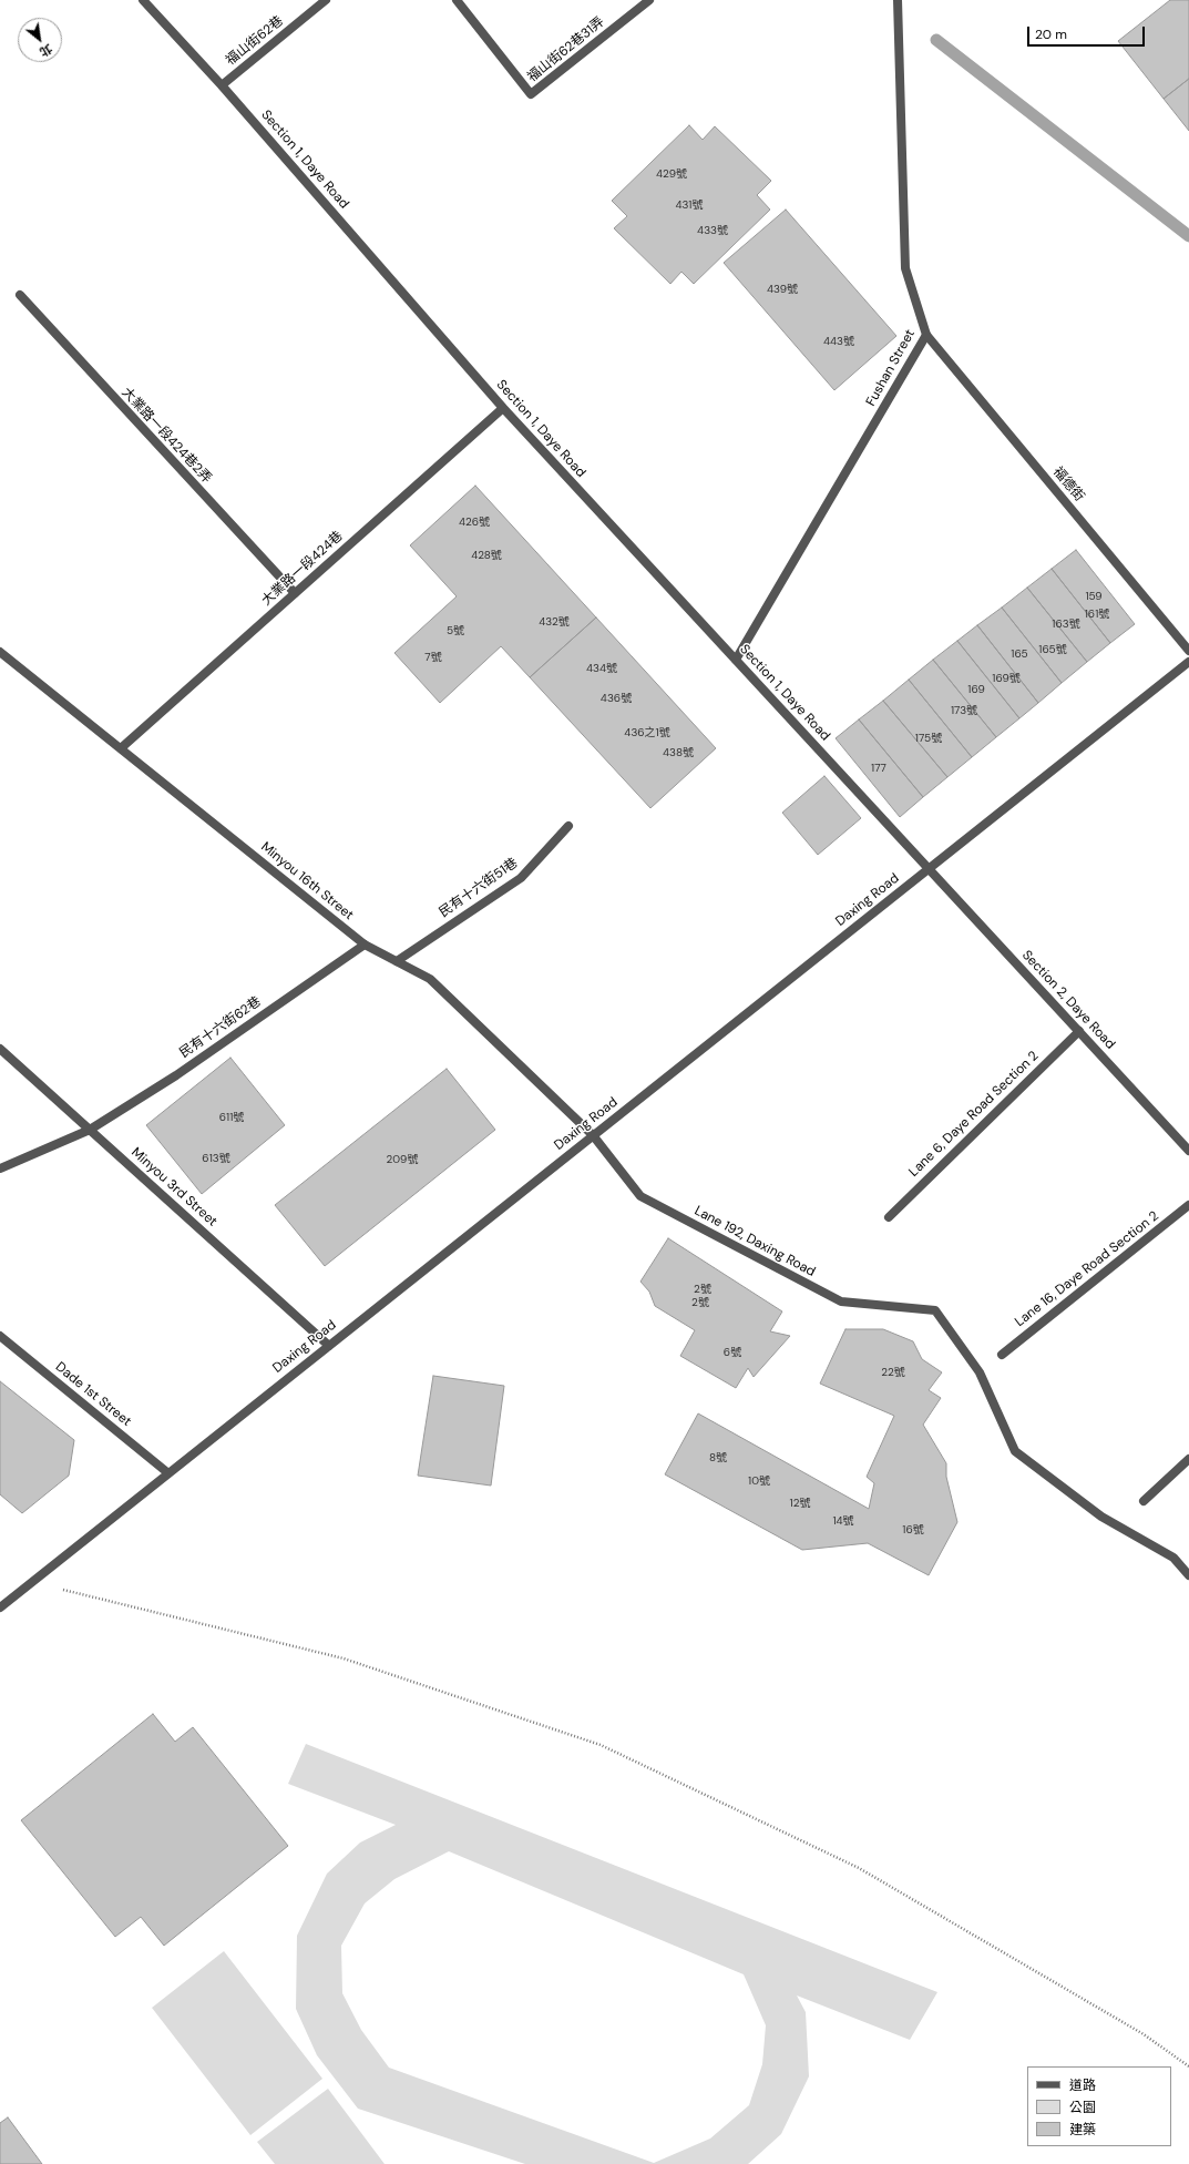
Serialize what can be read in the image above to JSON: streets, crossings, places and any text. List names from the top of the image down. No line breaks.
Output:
{"streets":{"street":["福山街62巷","福山街62巷31弄","Section 1, Daye Road","Fushan Street","大業路一段424巷2弄","福德街","大業路一段424巷","Minyou 16th Street","民有十六街51巷","Daxing Road","Section 2, Daye Road","民有十六街62巷","Lane 6, Daye Road Section 2","Minyou 3rd Street","Lane 192, Daxing Road","Lane 16, Daye Road Section 2","Dade 1st Street"]},"crossings":[["福山街62巷","Section 1, Daye Road"],["Section 1, Daye Road","Fushan Street"],["Section 1, Daye Road","大業路一段424巷"],["Section 1, Daye Road","Daxing Road"],["Section 1, Daye Road","Section 2, Daye Road"],["Fushan Street","福德街"],["大業路一段424巷2弄","大業路一段424巷"],["大業路一段424巷","Minyou 16th Street"],["Minyou 16th Street","民有十六街51巷"],["Minyou 16th Street","Daxing Road"],["Minyou 16th Street","民有十六街62巷"],["Minyou 16th Street","Lane 192, Daxing Road"],["Daxing Road","Section 2, Daye Road"],["Daxing Road","Minyou 3rd Street"],["Daxing Road","Lane 192, Daxing Road"],["Daxing Road","Dade 1st Street"],["Section 2, Daye Road","Lane 6, Daye Road Section 2"],["民有十六街62巷","Minyou 3rd Street"]],"house_numbers":["429號","431號","433號","439號","443號","426號","428號","159","161號","432號","163號","5號","165號","165","7號","434號","169號","169","436號","173號","436之1號","175號","438號","177","611號","613號","209號","2號","2號","6號","22號","8號","10號","12號","14號","16號"],"legend":["道路","公園","建築"],"scale_bar":"20 m","north":"bottom right"}
